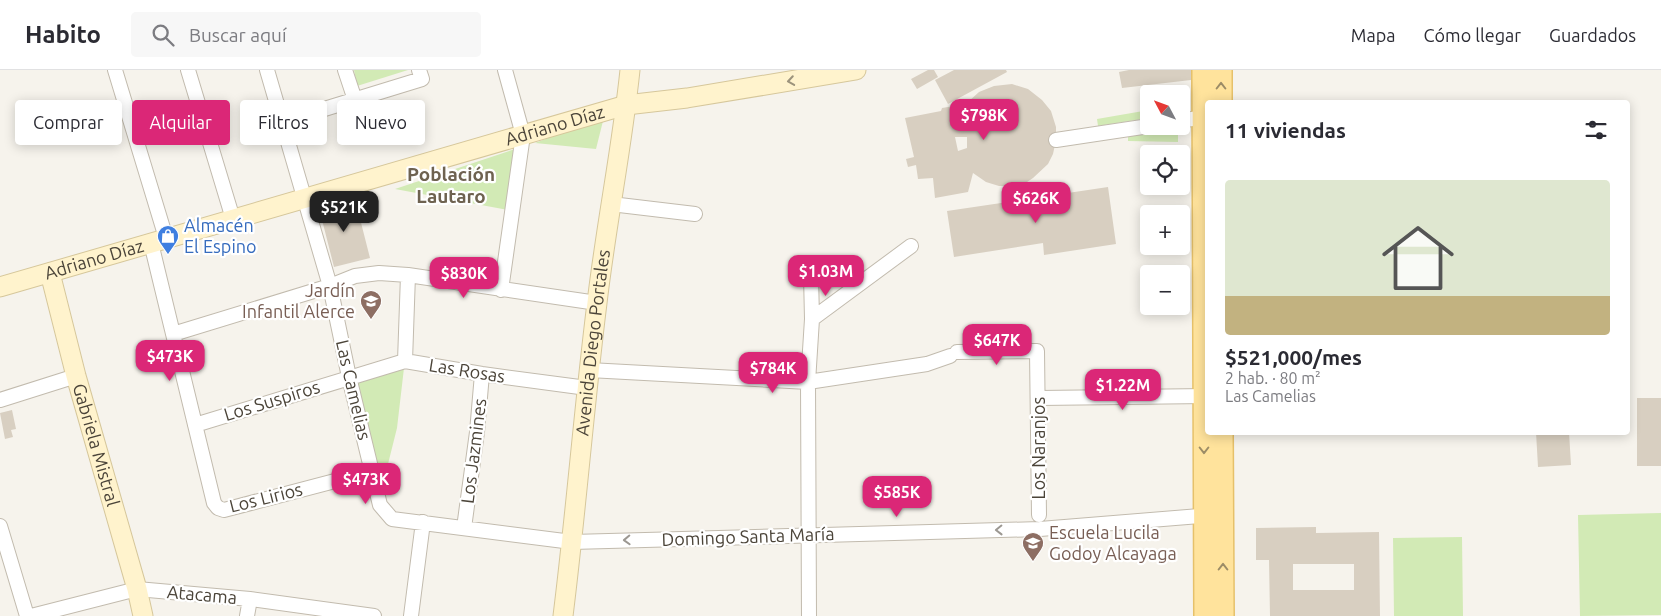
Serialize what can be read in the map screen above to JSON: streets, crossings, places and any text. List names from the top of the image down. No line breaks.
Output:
{"streets":{"main road":["Adriano Díaz","Avenida Diego Portales","Gabriela Mistral"],"street":["Las Rosas","Las Camelias","Los Suspiros","Los Naranjos","Los Jazmines","Los Lirios","Domingo Santa María","Atacama"]},"crossings":[["Adriano Díaz","Avenida Diego Portales"],["Adriano Díaz","Las Camelias"],["Adriano Díaz","Gabriela Mistral"],["Avenida Diego Portales","Las Rosas"],["Avenida Diego Portales","Las Camelias"],["Avenida Diego Portales","Domingo Santa María"],["Las Rosas","Las Camelias"],["Las Rosas","Los Suspiros"],["Las Rosas","Los Naranjos"],["Las Rosas","Los Jazmines"],["Las Camelias","Los Suspiros"],["Las Camelias","Los Jazmines"],["Las Camelias","Los Lirios"],["Las Camelias","Domingo Santa María"],["Los Suspiros","Los Lirios"],["Gabriela Mistral","Atacama"]],"one_way":["Domingo Santa María"],"districts":["Población Lautaro"],"places":{"shop":["Almacén El Espino"],"school or university":["Jardín Infantil Alerce","Escuela Lucila Godoy Alcayaga"]},"north":"top left","page":{"header":"Habito","search":"Buscar aquí","nav":["Mapa","Cómo llegar","Guardados"],"map_buttons":["+","−"],"price":["$798K","$626K","$521K","$1.03M","$830K","$647K","$473K","$784K","$1.22M","$473K","$585K"],"chip":["Comprar","Alquilar","Filtros","Nuevo"],"heading":"11 viviendas","list":[{"name":"$521,000/mes","note":"2 hab. · 80 m² · Las Camelias"}]}}
